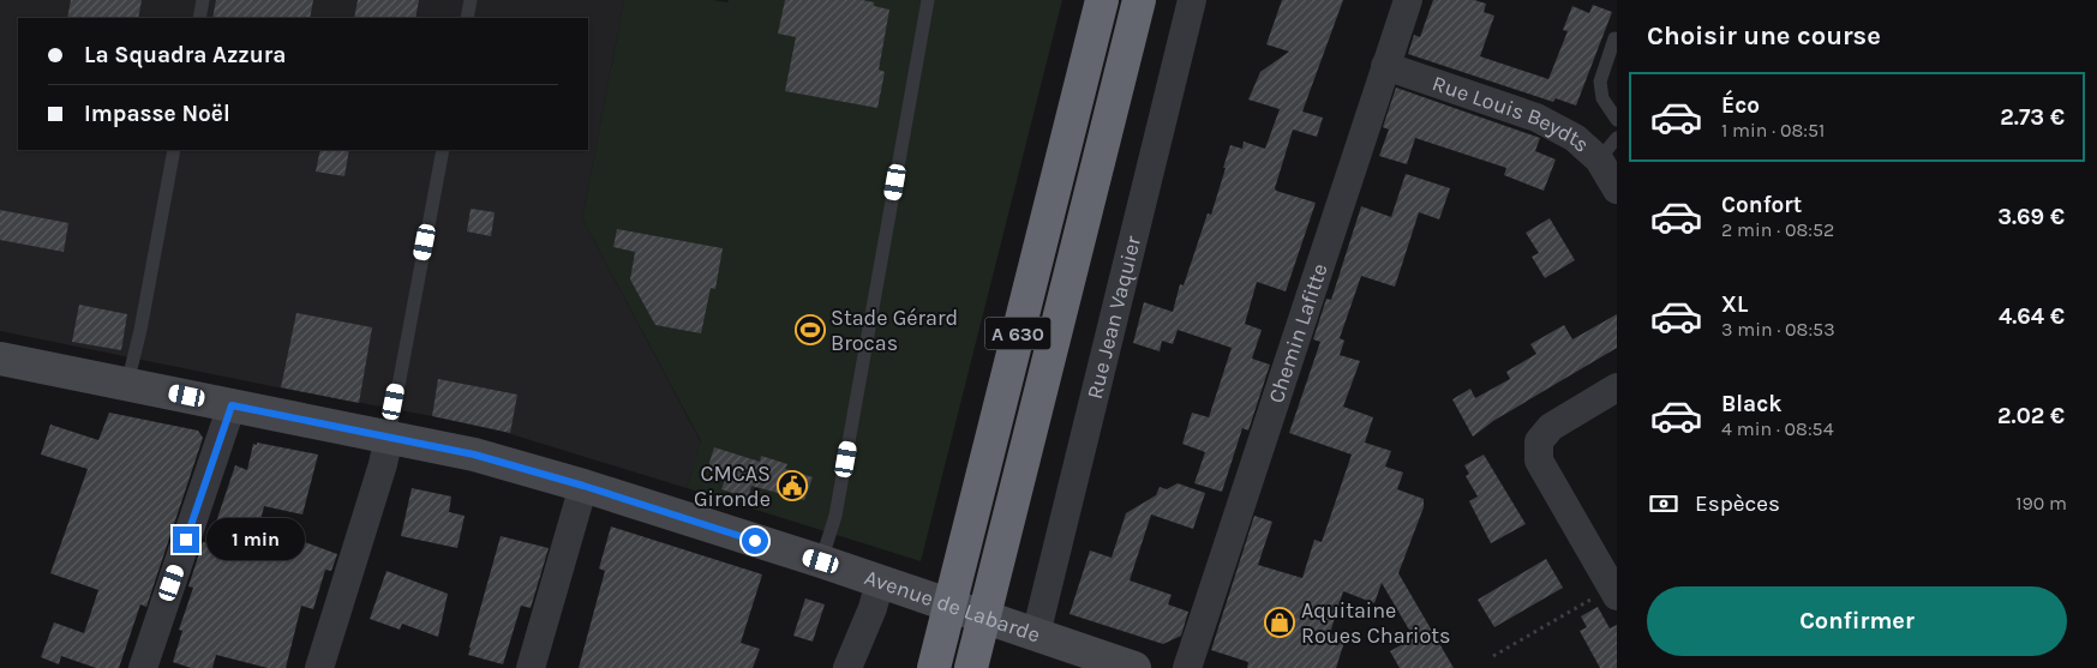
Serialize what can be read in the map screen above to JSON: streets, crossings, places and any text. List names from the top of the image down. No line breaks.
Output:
{"streets":{"highway":["A 630"],"main road":["Avenue de Labarde"],"street":["Rue Louis Beydts","Rue Jean Vaquier","Chemin Lafitte"]},"crossings":[["Rue Louis Beydts","Chemin Lafitte"],["Rue Jean Vaquier","Avenue de Labarde"]],"places":{"sports":["Stade Gérard Brocas"],"public building":["CMCAS Gironde"],"shop":["Aquitaine Roues Chariots"]},"page":{"heading":"Choisir une course","banner":["La Squadra Azzura","Impasse Noël"],"list":[{"name":"Éco","note":"1 min · 08:51","value":"2.73 €"},{"name":"Confort","note":"2 min · 08:52","value":"3.69 €"},{"name":"XL","note":"3 min · 08:53","value":"4.64 €"},{"name":"Black","note":"4 min · 08:54","value":"2.02 €"}],"pay":["Espèces","190 m"],"bubble":"1 min","buttons":"Confirmer"}}
